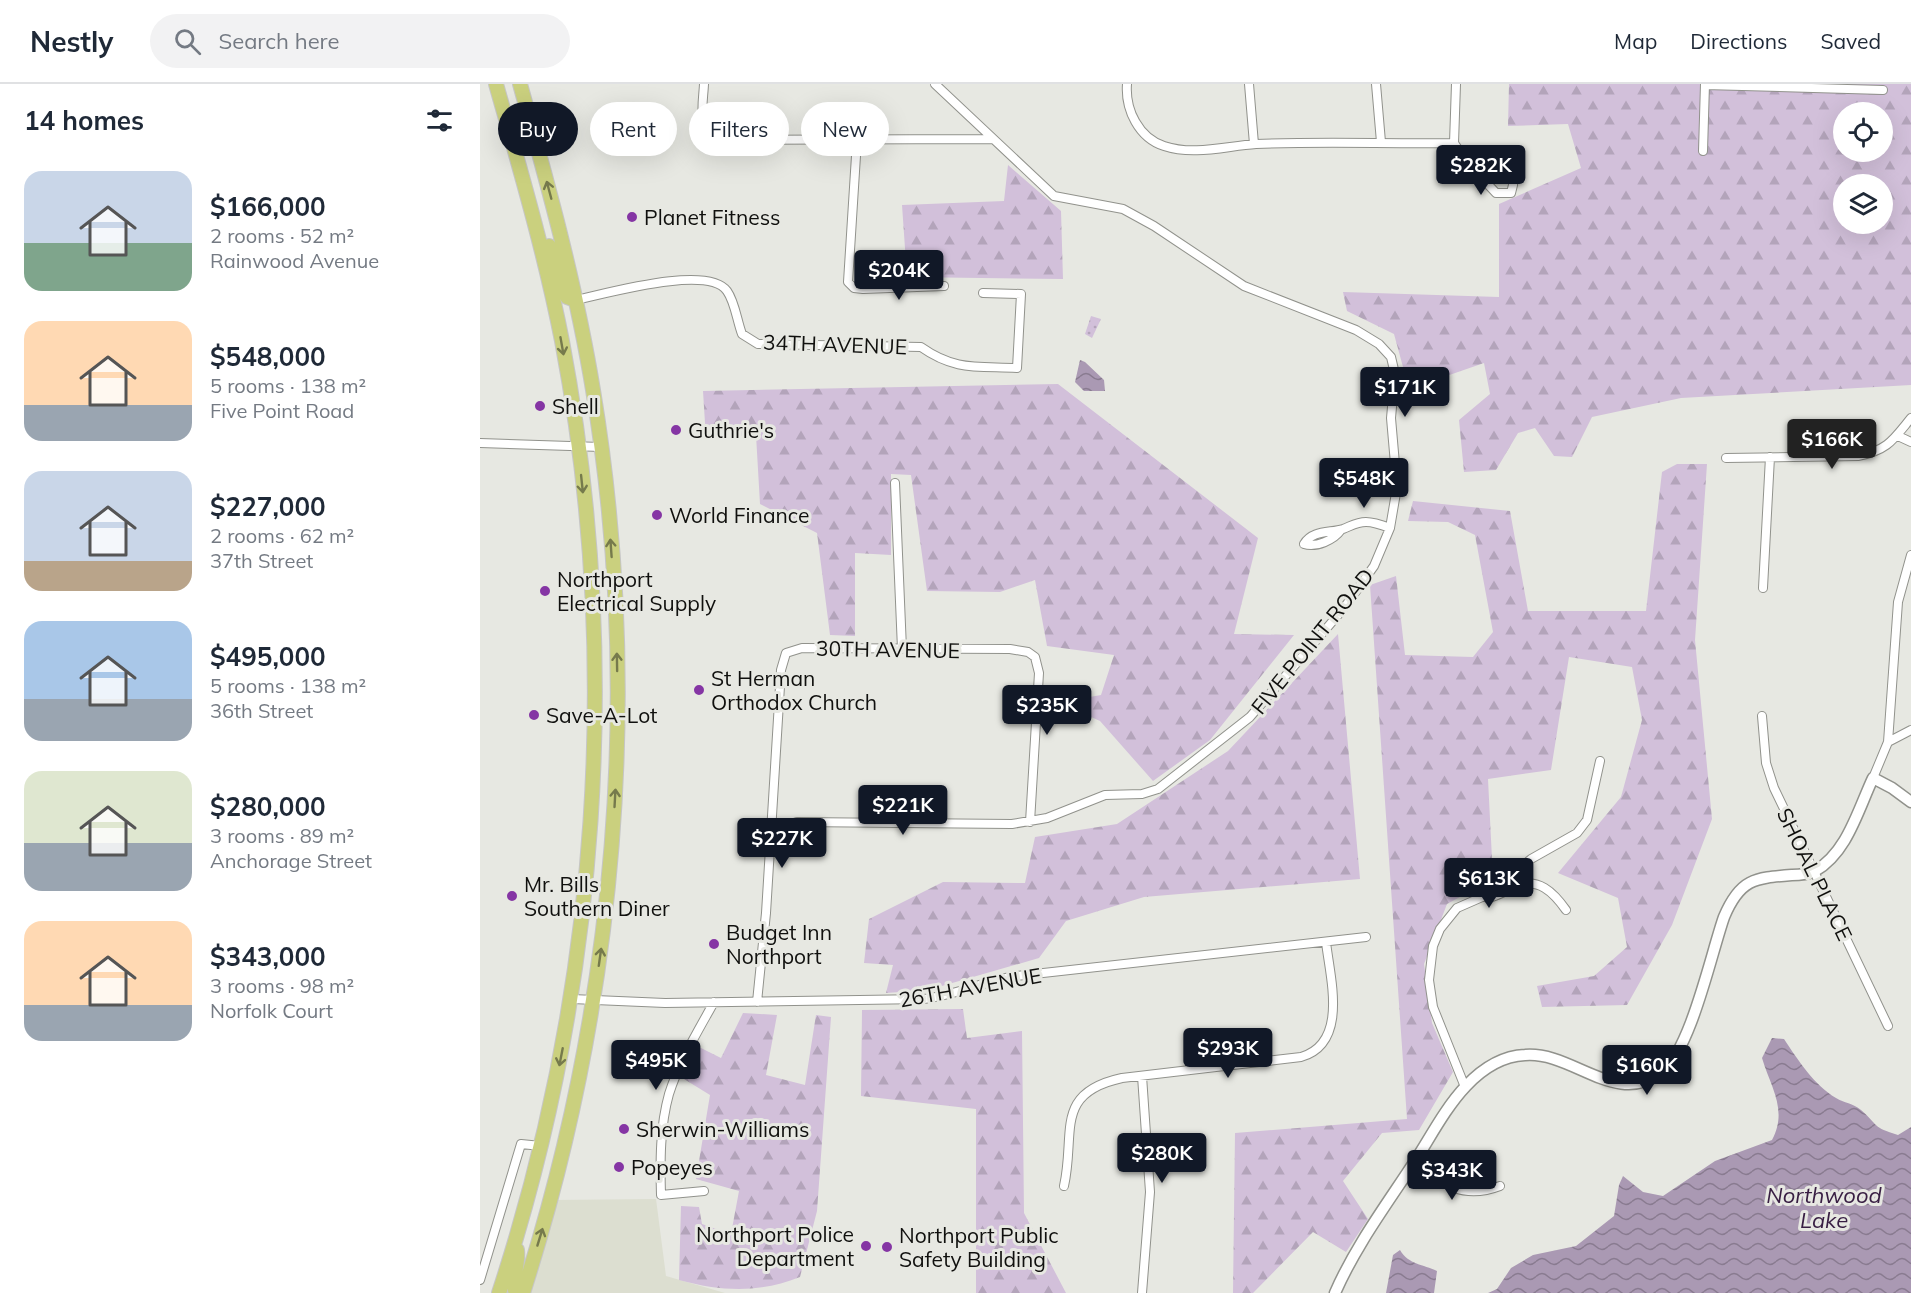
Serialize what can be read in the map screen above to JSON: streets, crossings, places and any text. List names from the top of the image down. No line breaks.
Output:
{"streets":{"street":["34TH AVENUE","FIVE POINT ROAD","30TH AVENUE","SHOAL PLACE","26TH AVENUE"]},"crossings":[["FIVE POINT ROAD","30TH AVENUE"]],"water":["Northwood Lake"],"places":["Planet Fitness","Shell","Guthrie's","World Finance","Northport Electrical Supply","St Herman Orthodox Church","Save-A-Lot","Mr. Bills Southern Diner","Budget Inn Northport","Sherwin-Williams","Popeyes","Northport Police Department","Northport Public Safety Building"],"page":{"header":"Nestly","search":"Search here","nav":["Map","Directions","Saved"],"heading":"14 homes","chip":["Buy","Rent","Filters","New"],"price":["$282K","$204K","$171K","$166K","$548K","$235K","$221K","$227K","$613K","$293K","$495K","$160K","$280K","$343K"],"list":[{"name":"$166,000","note":"2 rooms · 52 m² · Rainwood Avenue"},{"name":"$548,000","note":"5 rooms · 138 m² · Five Point Road"},{"name":"$227,000","note":"2 rooms · 62 m² · 37th Street"},{"name":"$495,000","note":"5 rooms · 138 m² · 36th Street"},{"name":"$280,000","note":"3 rooms · 89 m² · Anchorage Street"},{"name":"$343,000","note":"3 rooms · 98 m² · Norfolk Court"}]}}
